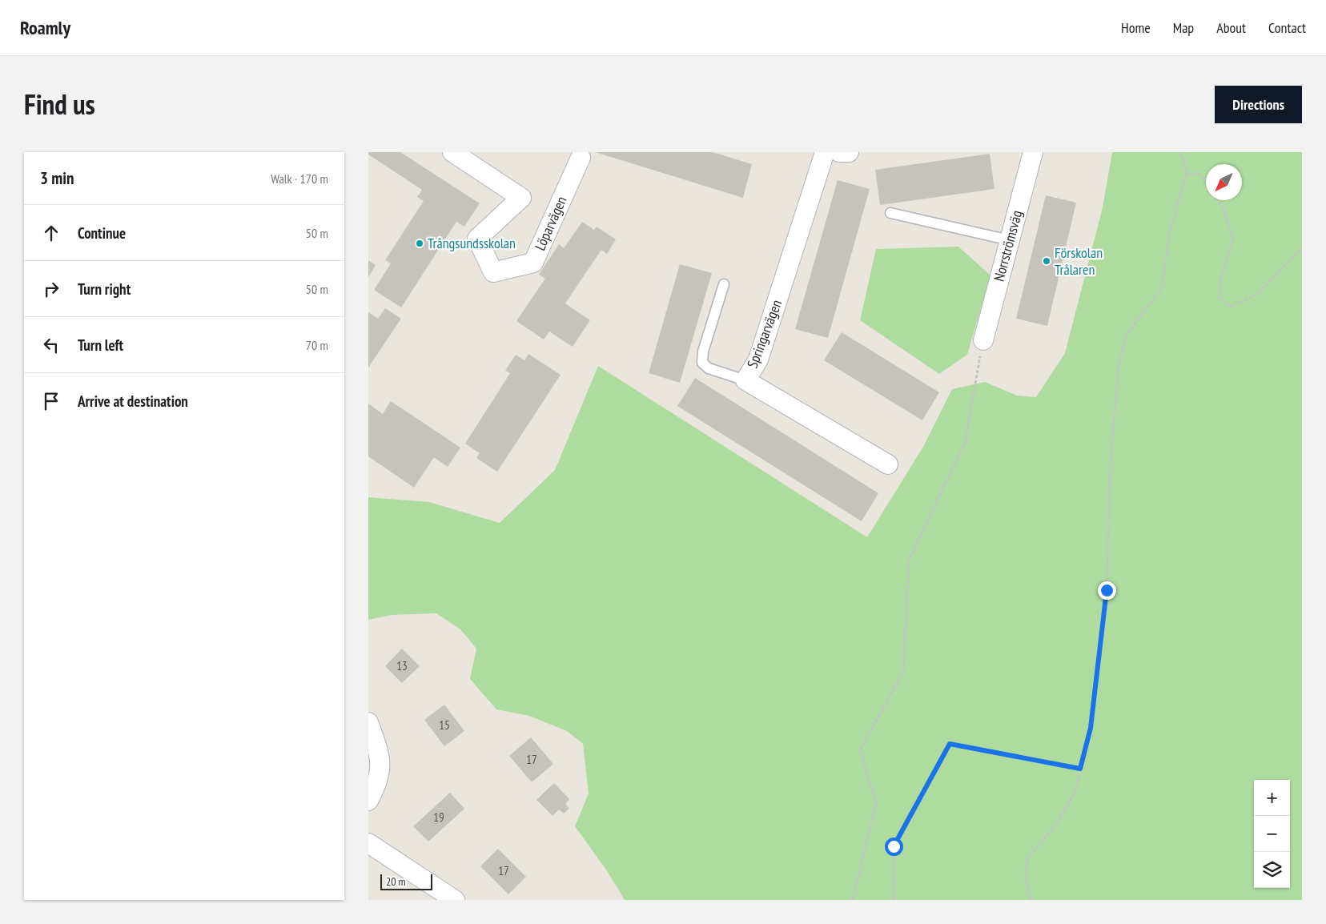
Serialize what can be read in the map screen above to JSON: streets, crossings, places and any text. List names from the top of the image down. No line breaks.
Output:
{"streets":{"street":["Löparvägen","Norrströmsväg","Springarvägen"]},"places":["Trångsundsskolan","Förskolan Trålaren"],"house_numbers":["13","15","17","19","17"],"scale_bar":"20 m","north":"bottom left","page":{"header":"Roamly","nav":["Home","Map","About","Contact"],"title":"Find us","buttons":"Directions","heading":["3 min","Walk · 170 m"],"list":[["Continue","50 m"],["Turn right","50 m"],["Turn left","70 m"],"Arrive at destination"],"map_buttons":["+","−"],"scale":"20 m"}}
